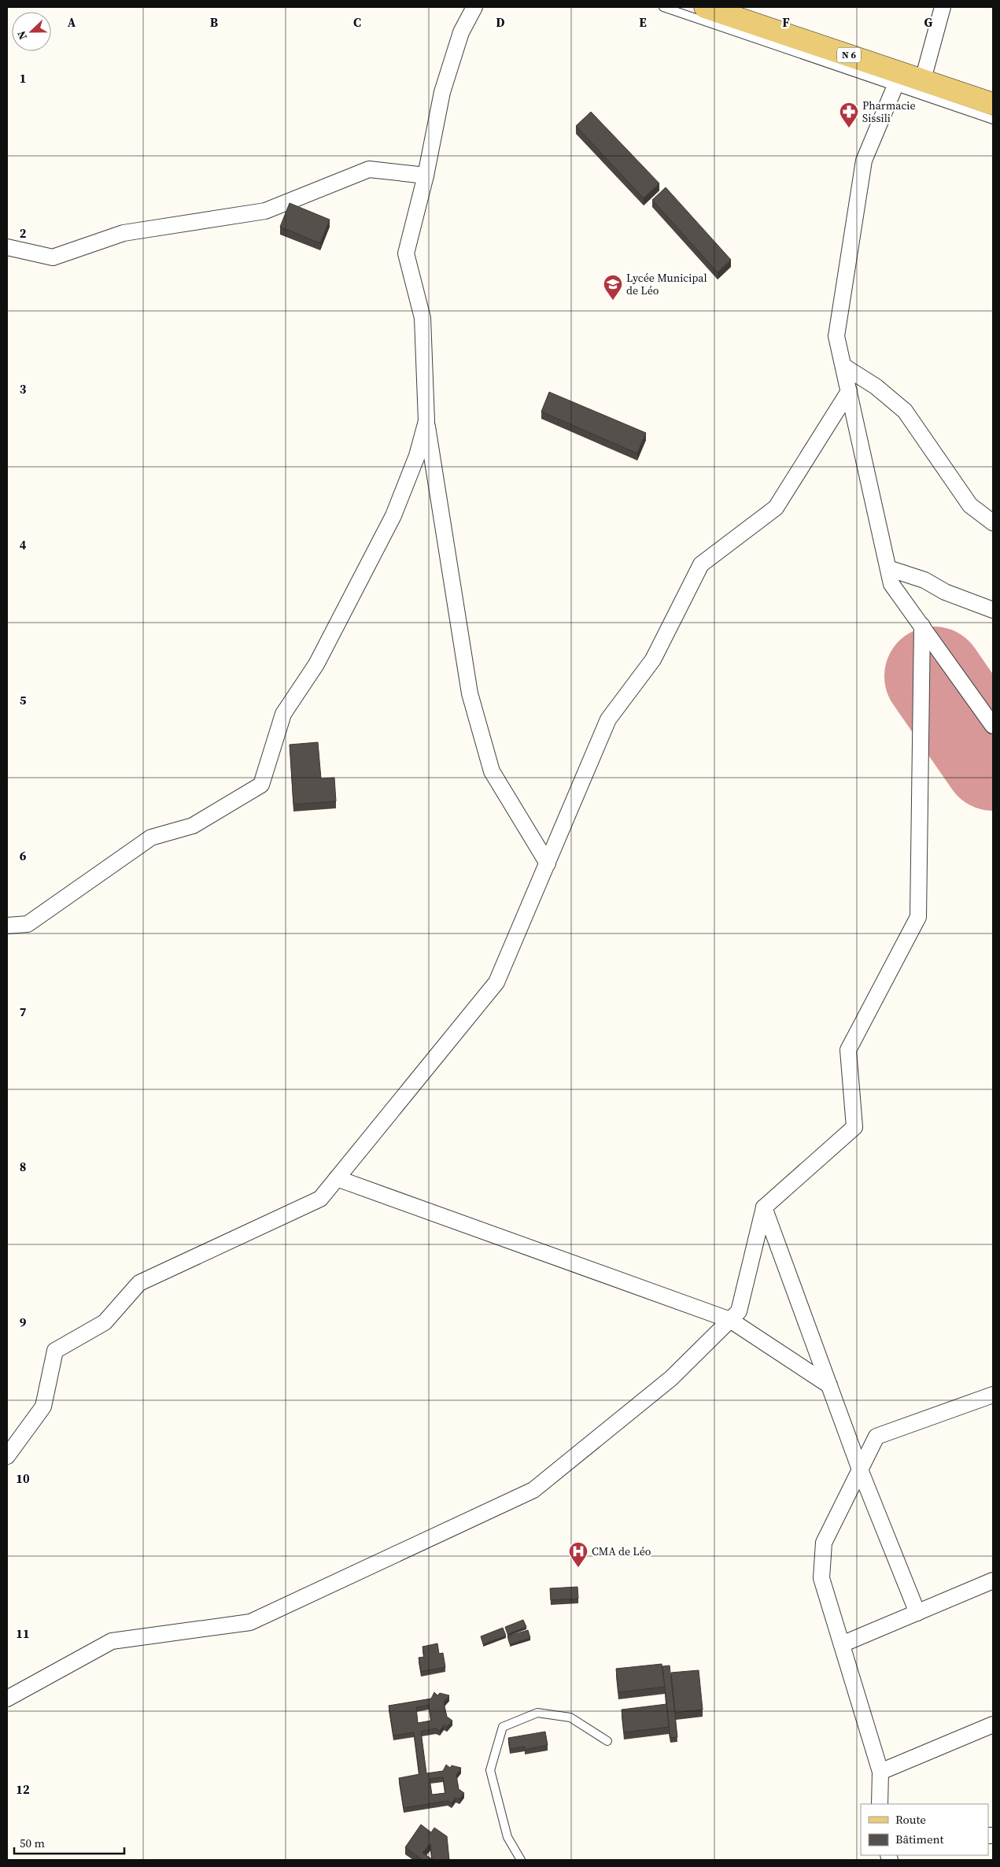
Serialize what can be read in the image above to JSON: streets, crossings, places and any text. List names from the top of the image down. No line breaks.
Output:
{"streets":{"main road":["N 6"]},"places":{"pharmacy":["Pharmacie Sissili"],"school or university":["Lycée Municipal de Léo"],"hospital":["CMA de Léo"]},"legend":["Route","Bâtiment"],"scale_bar":"50 m","north":"left","grid":{"columns":["A","B","C","D","E","F","G"],"rows":["1","2","3","4","5","6","7","8","9","10","11","12"]}}
